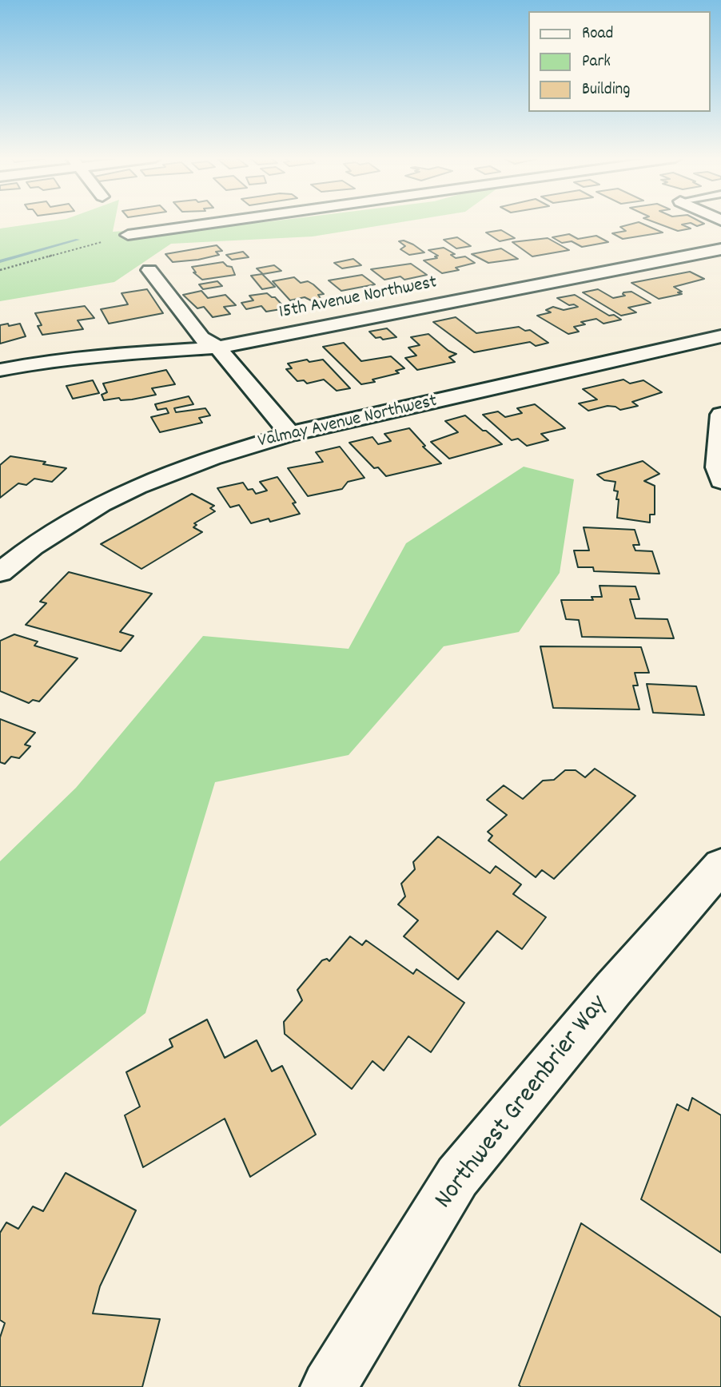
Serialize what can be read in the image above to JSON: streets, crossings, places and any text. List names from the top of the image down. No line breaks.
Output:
{"streets":{"street":["15th Avenue Northwest","Valmay Avenue Northwest","Northwest Greenbrier Way"]},"legend":["Road","Park","Building"]}
